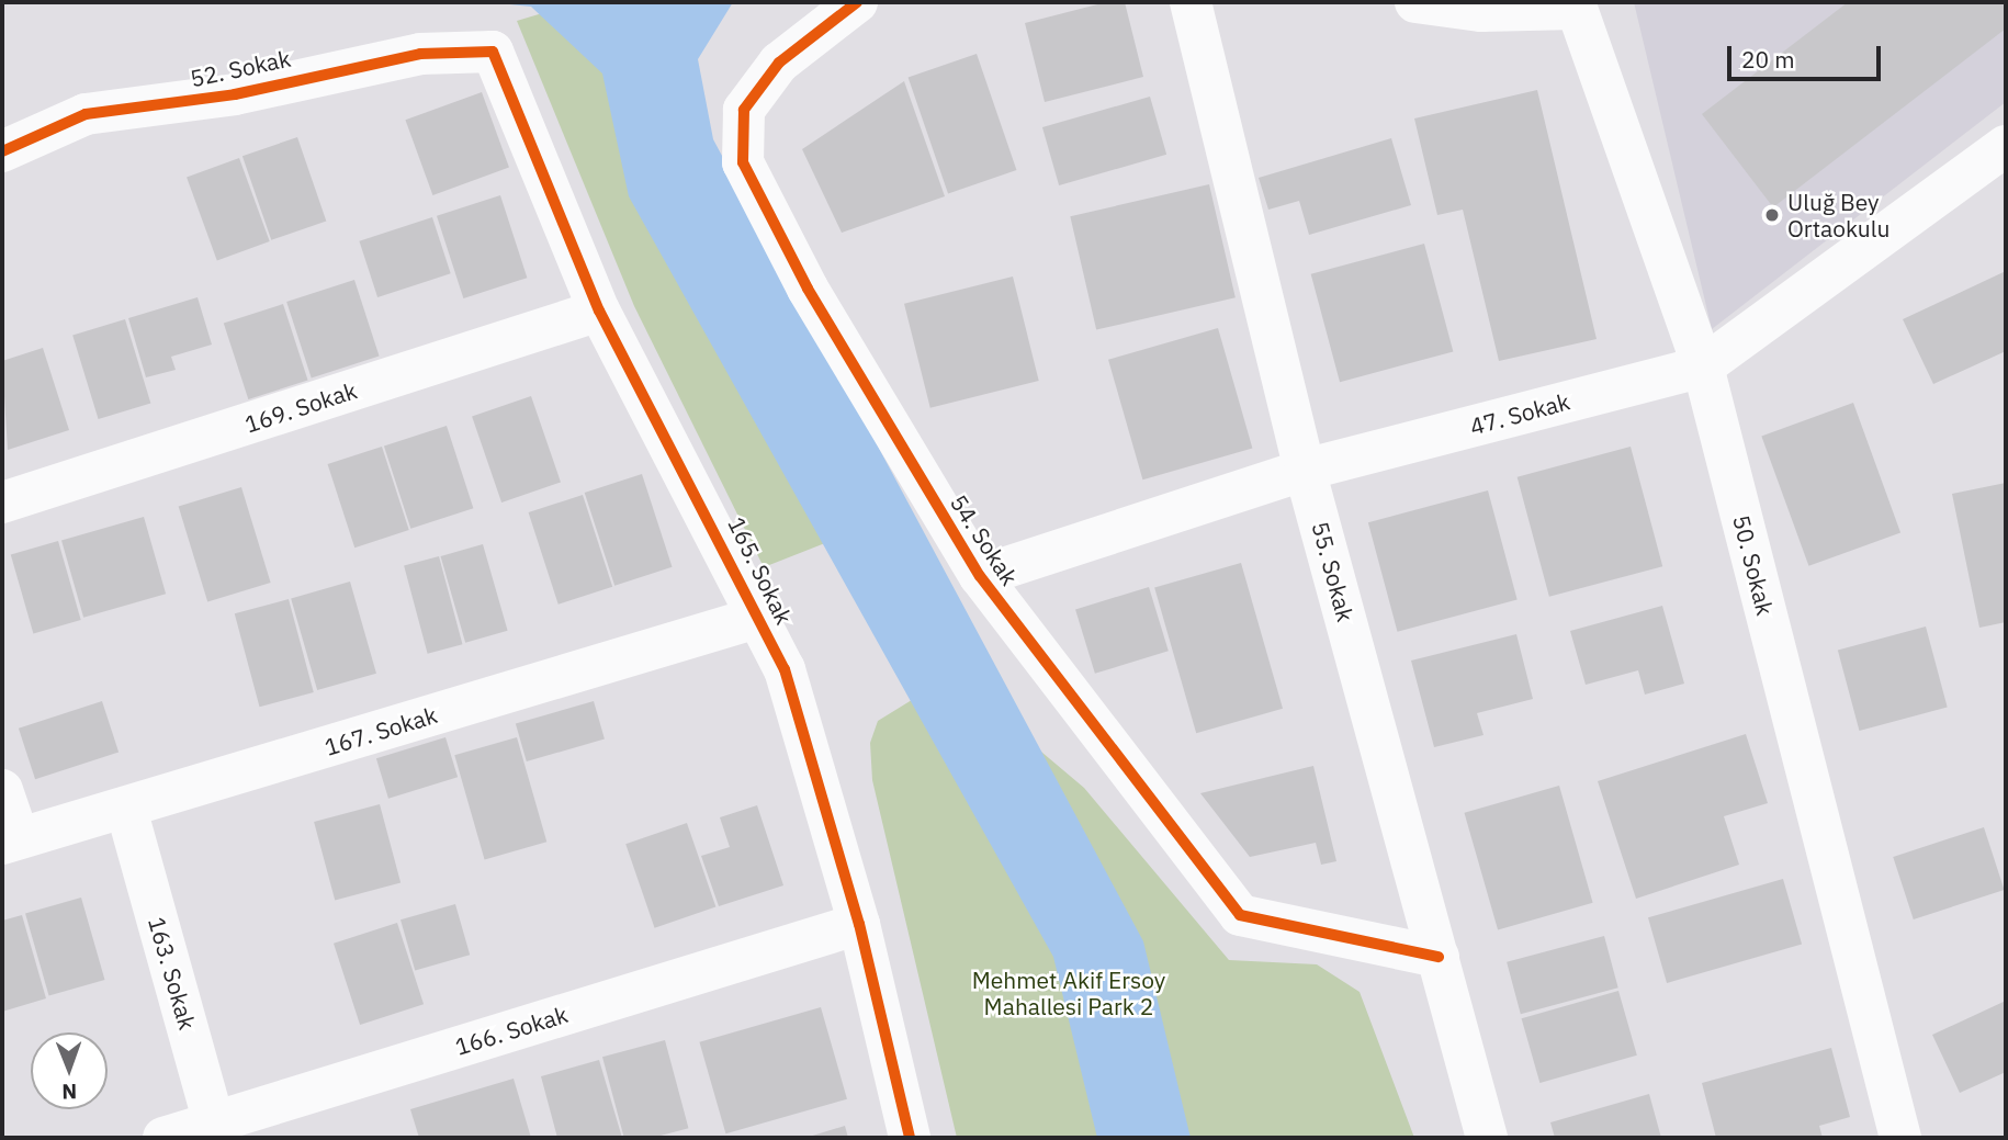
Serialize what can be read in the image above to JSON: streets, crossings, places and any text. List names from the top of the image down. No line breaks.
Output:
{"streets":{"street":["52. Sokak","169. Sokak","47. Sokak","54. Sokak","50. Sokak","165. Sokak","55. Sokak","167. Sokak","163. Sokak","166. Sokak"]},"crossings":[["52. Sokak","165. Sokak"],["169. Sokak","165. Sokak"],["47. Sokak","54. Sokak"],["47. Sokak","50. Sokak"],["47. Sokak","55. Sokak"],["54. Sokak","55. Sokak"],["165. Sokak","167. Sokak"],["165. Sokak","166. Sokak"],["167. Sokak","163. Sokak"],["163. Sokak","166. Sokak"]],"parks":["Mehmet Akif Ersoy Mahallesi Park 2"],"places":["Uluğ Bey Ortaokulu"],"scale_bar":"20 m","north":"bottom"}
